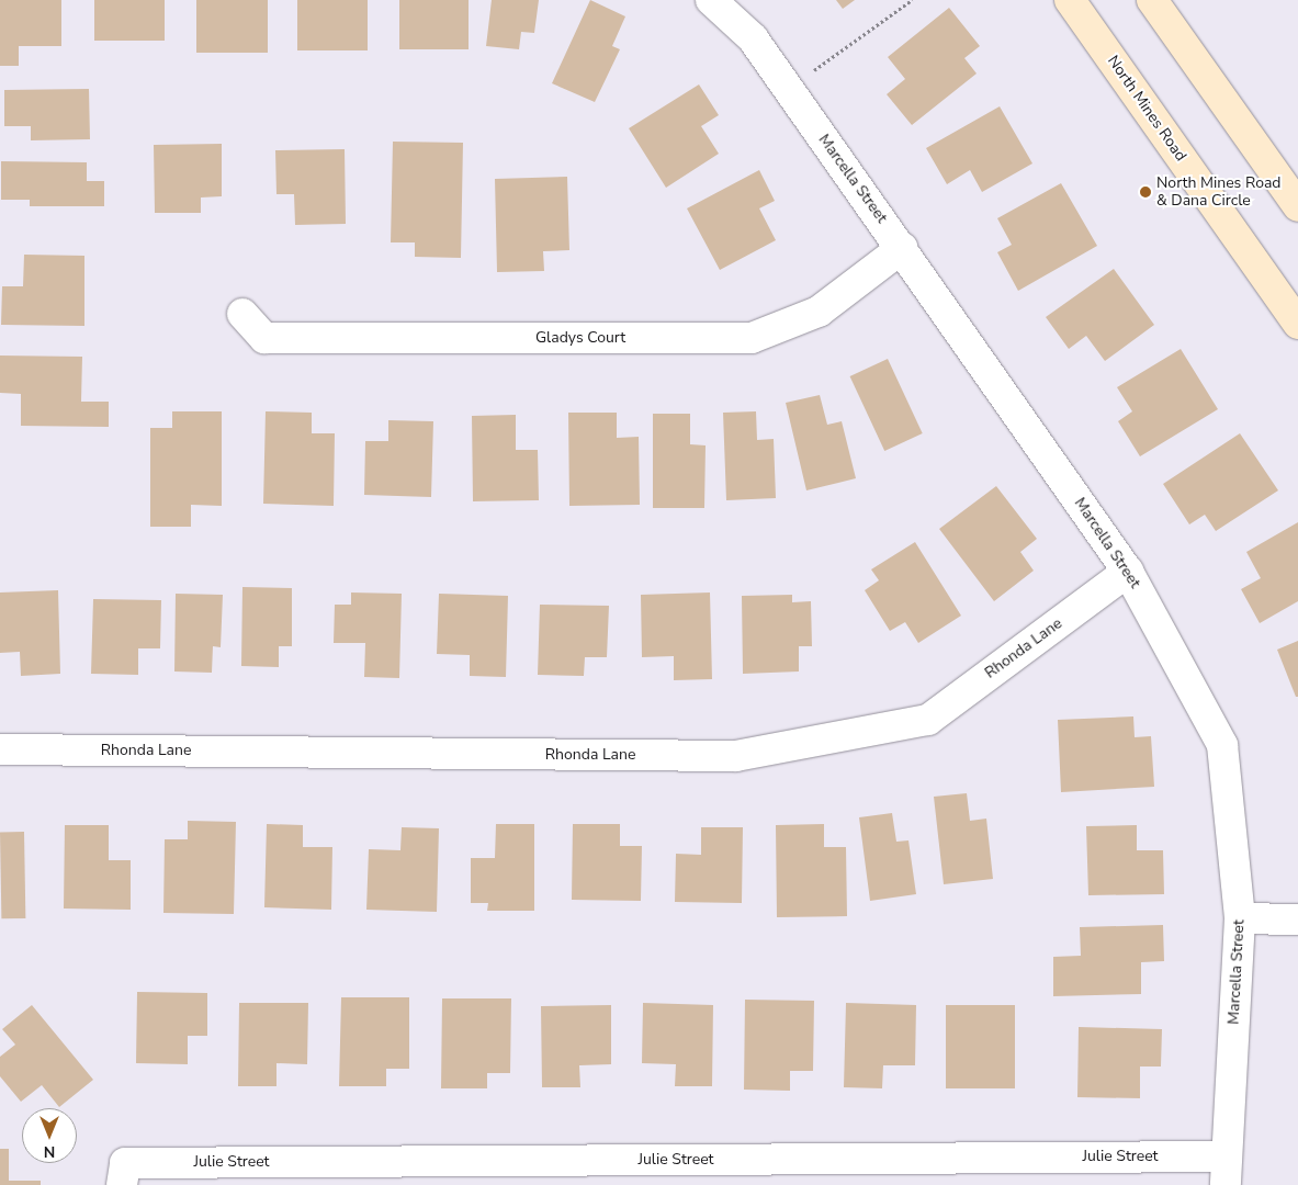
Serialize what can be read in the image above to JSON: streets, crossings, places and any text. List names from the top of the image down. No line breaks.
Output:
{"streets":{"main road":["North Mines Road"],"street":["Marcella Street","Gladys Court","Rhonda Lane","Julie Street"]},"crossings":[["Marcella Street","Gladys Court"],["Marcella Street","Rhonda Lane"],["Marcella Street","Julie Street"]],"places":["North Mines Road & Dana Circle"],"north":"bottom"}
